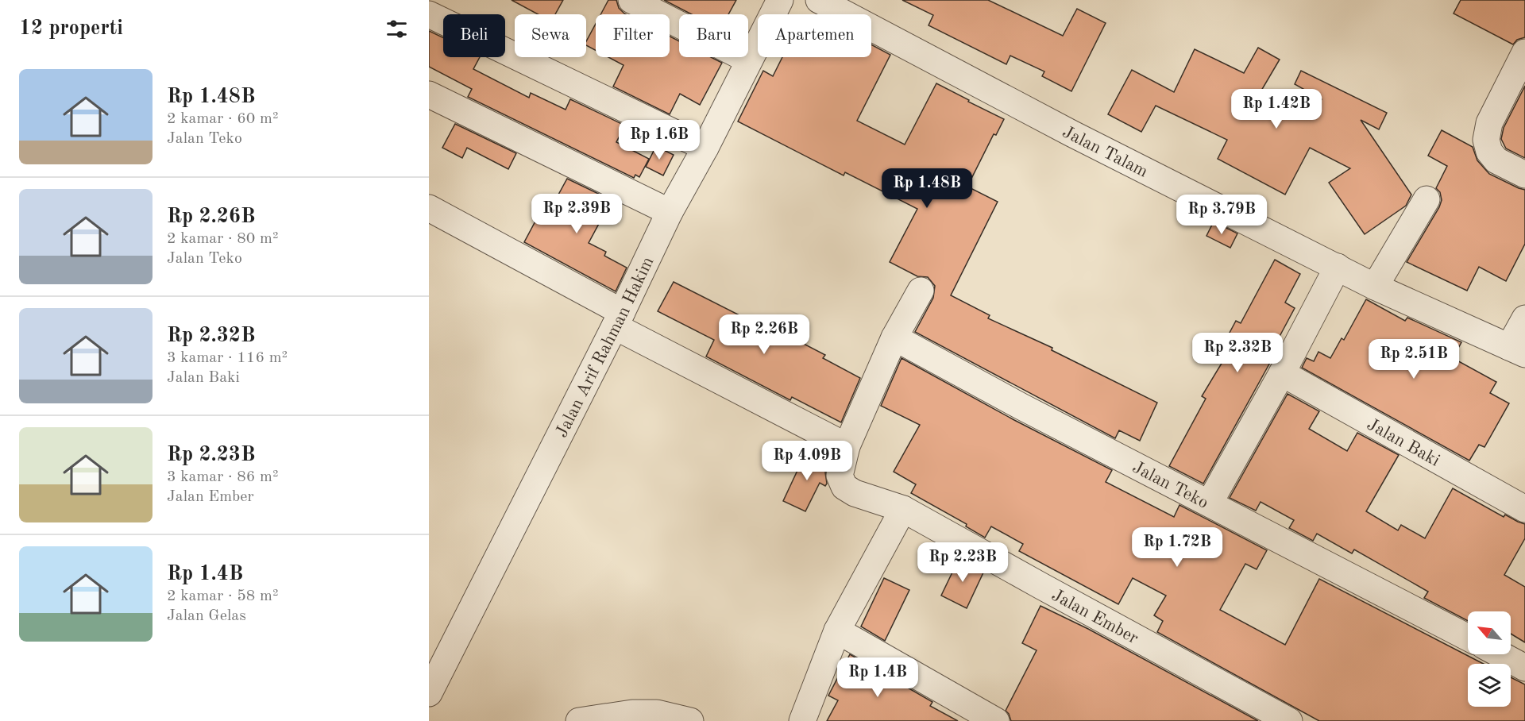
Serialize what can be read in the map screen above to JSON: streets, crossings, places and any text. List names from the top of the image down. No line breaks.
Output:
{"streets":{"street":["Jalan Talam","Jalan Arif Rahman Hakim","Jalan Baki","Jalan Teko","Jalan Ember"]},"crossings":[["Jalan Teko","Jalan Ember"]],"north":"top left","page":{"heading":"12 properti","chip":["Beli","Sewa","Filter","Baru","Apartemen"],"list":[{"name":"Rp 1.48B","note":"2 kamar · 60 m² · Jalan Teko"},{"name":"Rp 2.26B","note":"2 kamar · 80 m² · Jalan Teko"},{"name":"Rp 2.32B","note":"3 kamar · 116 m² · Jalan Baki"},{"name":"Rp 2.23B","note":"3 kamar · 86 m² · Jalan Ember"},{"name":"Rp 1.4B","note":"2 kamar · 58 m² · Jalan Gelas"}],"price":["Rp 1.42B","Rp 1.6B","Rp 1.48B","Rp 2.39B","Rp 3.79B","Rp 2.26B","Rp 2.32B","Rp 2.51B","Rp 4.09B","Rp 1.72B","Rp 2.23B","Rp 1.4B"]}}
